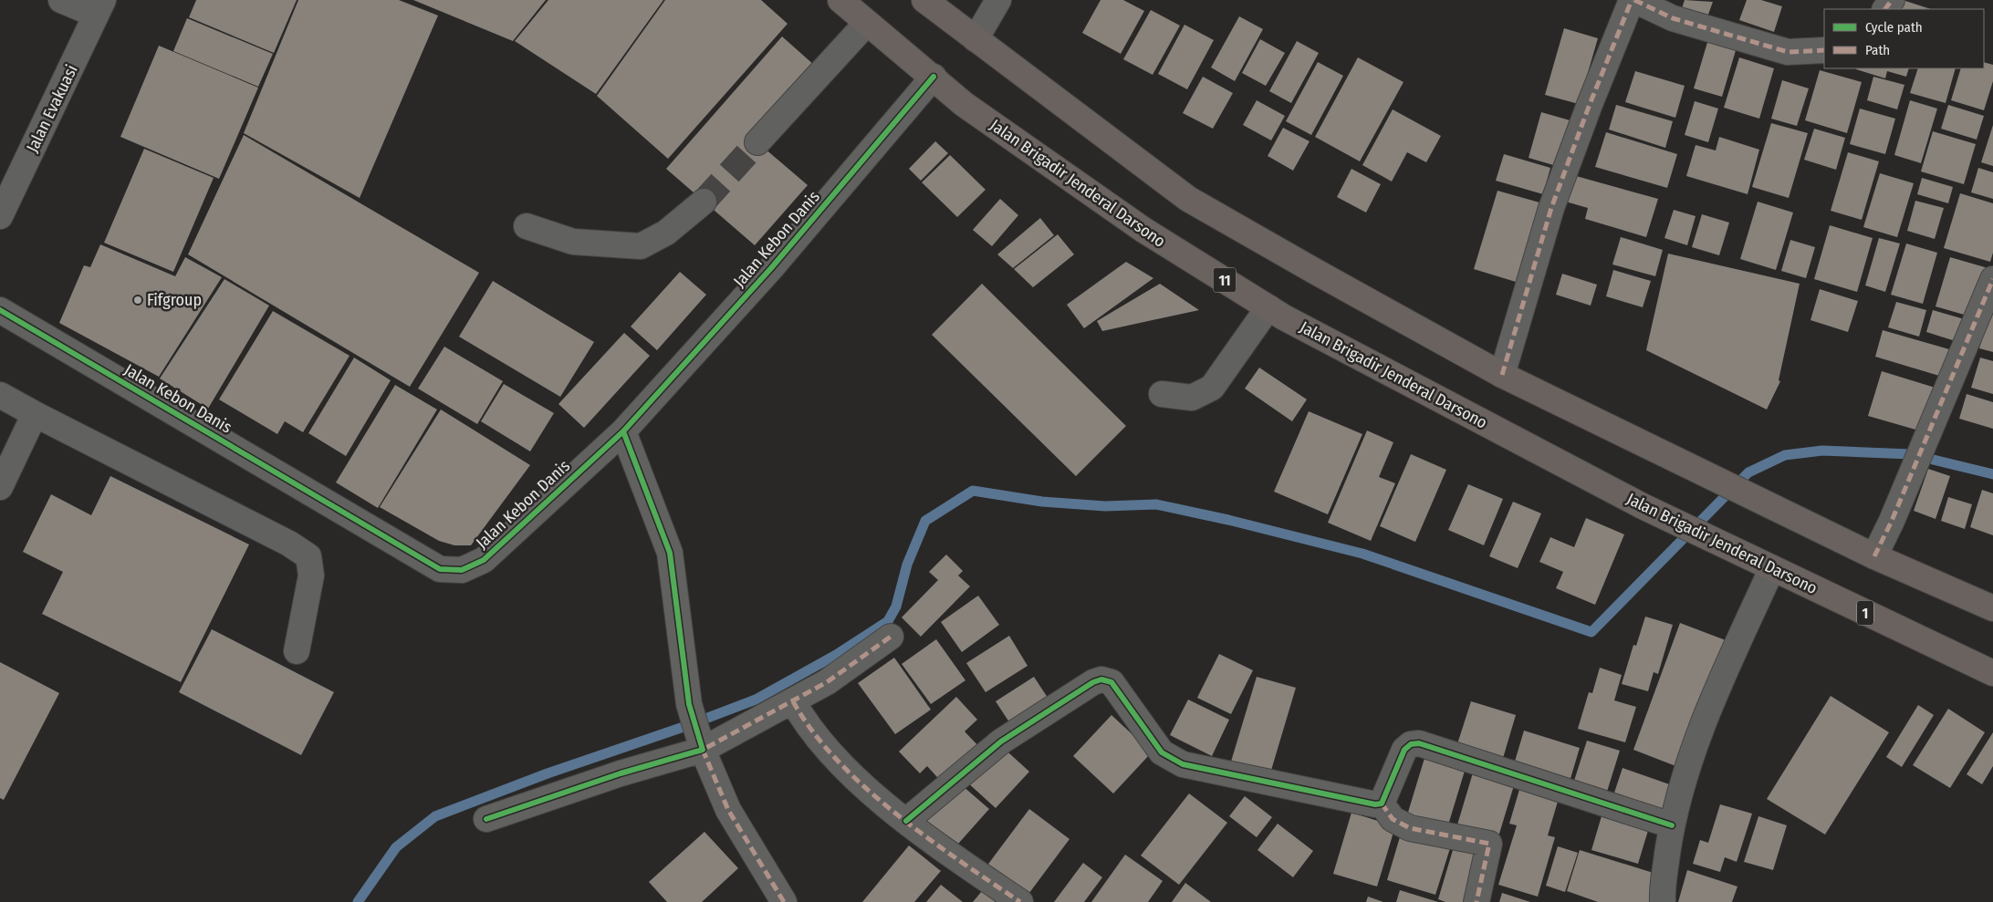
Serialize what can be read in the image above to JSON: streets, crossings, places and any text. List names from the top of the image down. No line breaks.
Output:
{"streets":{"highway":["Jalan Brigadir Jenderal Darsono","11","1"],"street":["Jalan Evakuasi","Jalan Kebon Danis"]},"crossings":[["Jalan Brigadir Jenderal Darsono","Jalan Kebon Danis"]],"places":["Fifgroup"],"legend":["Cycle path","Path"]}
